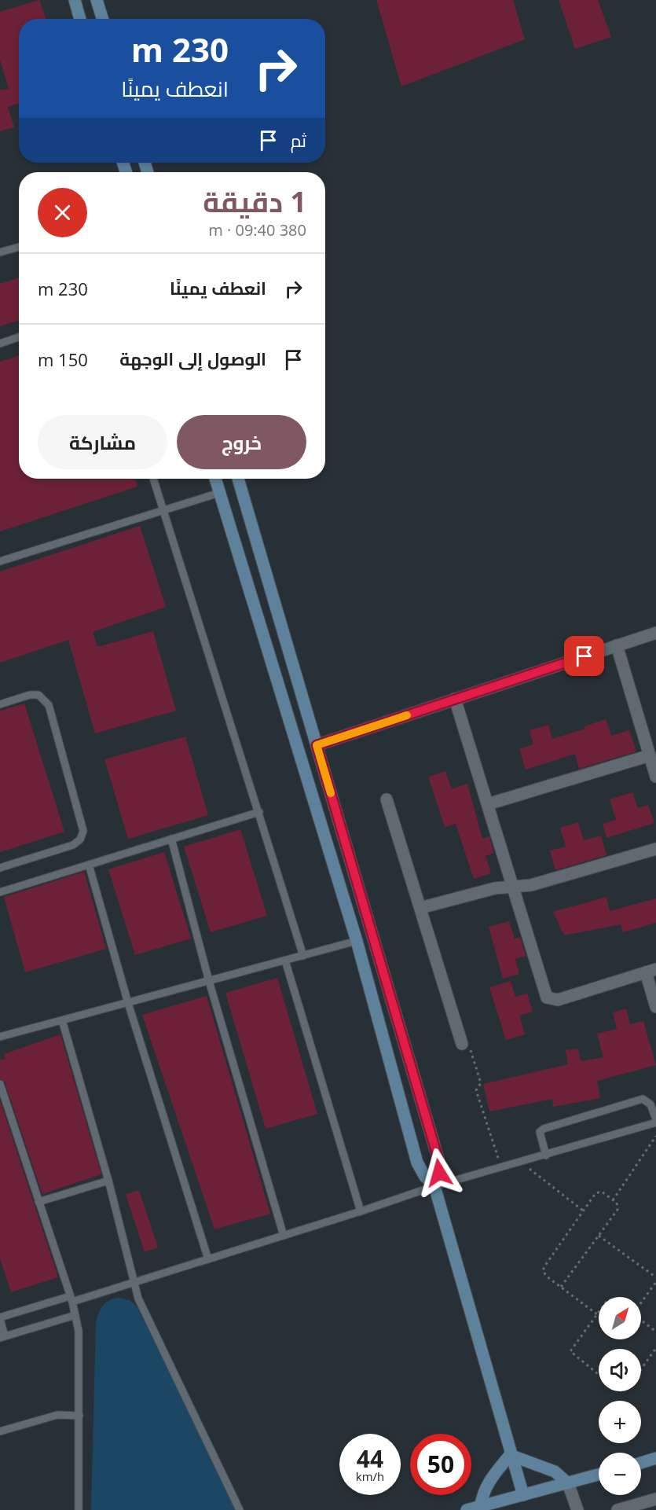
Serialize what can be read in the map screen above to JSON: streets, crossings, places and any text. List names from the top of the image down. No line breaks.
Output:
{"north":"top right","page":{"turn":["230 m","انعطف يمينًا"],"then":"ثم","heading":["1 دقيقة","380 m · 09:40"],"list":[{"name":"انعطف يمينًا","value":"230 m"},{"name":"الوصول إلى الوجهة","value":"150 m"}],"buttons":["خروج","مشاركة"],"map_buttons":["+","−"],"speed":"44 km/h","limit":"50"}}
